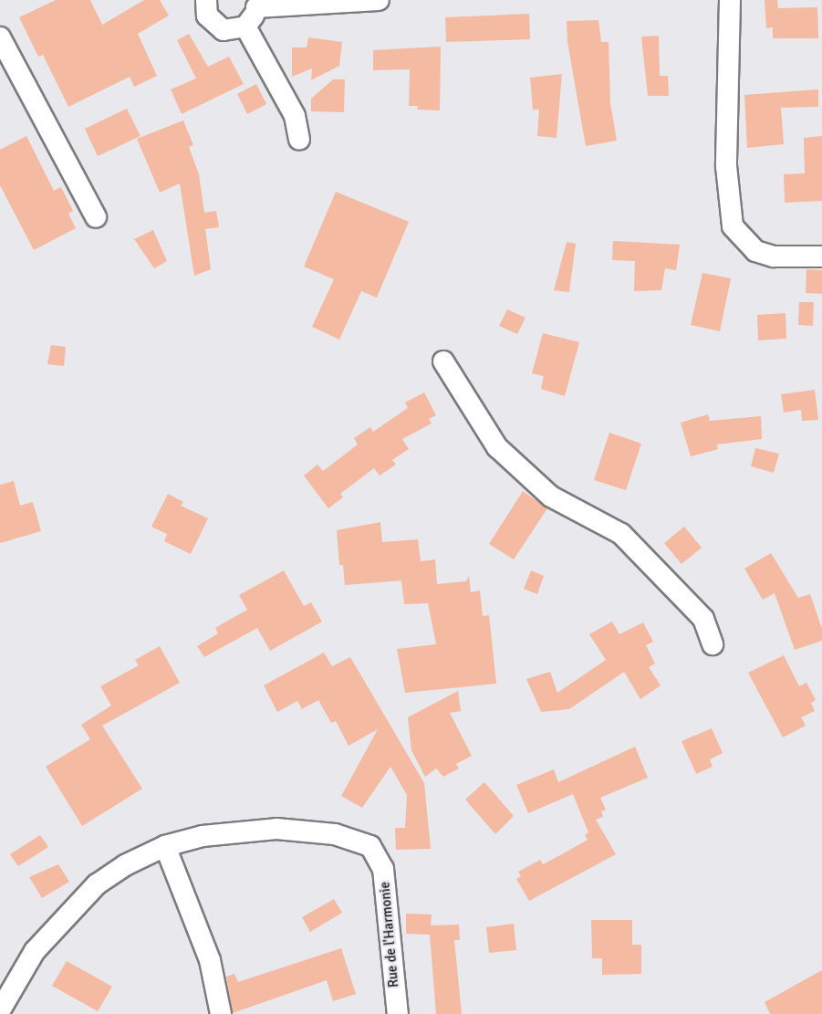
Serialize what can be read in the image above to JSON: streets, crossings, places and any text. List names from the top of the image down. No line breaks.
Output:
{"streets":{"street":["Rue de l'Harmonie"]}}
